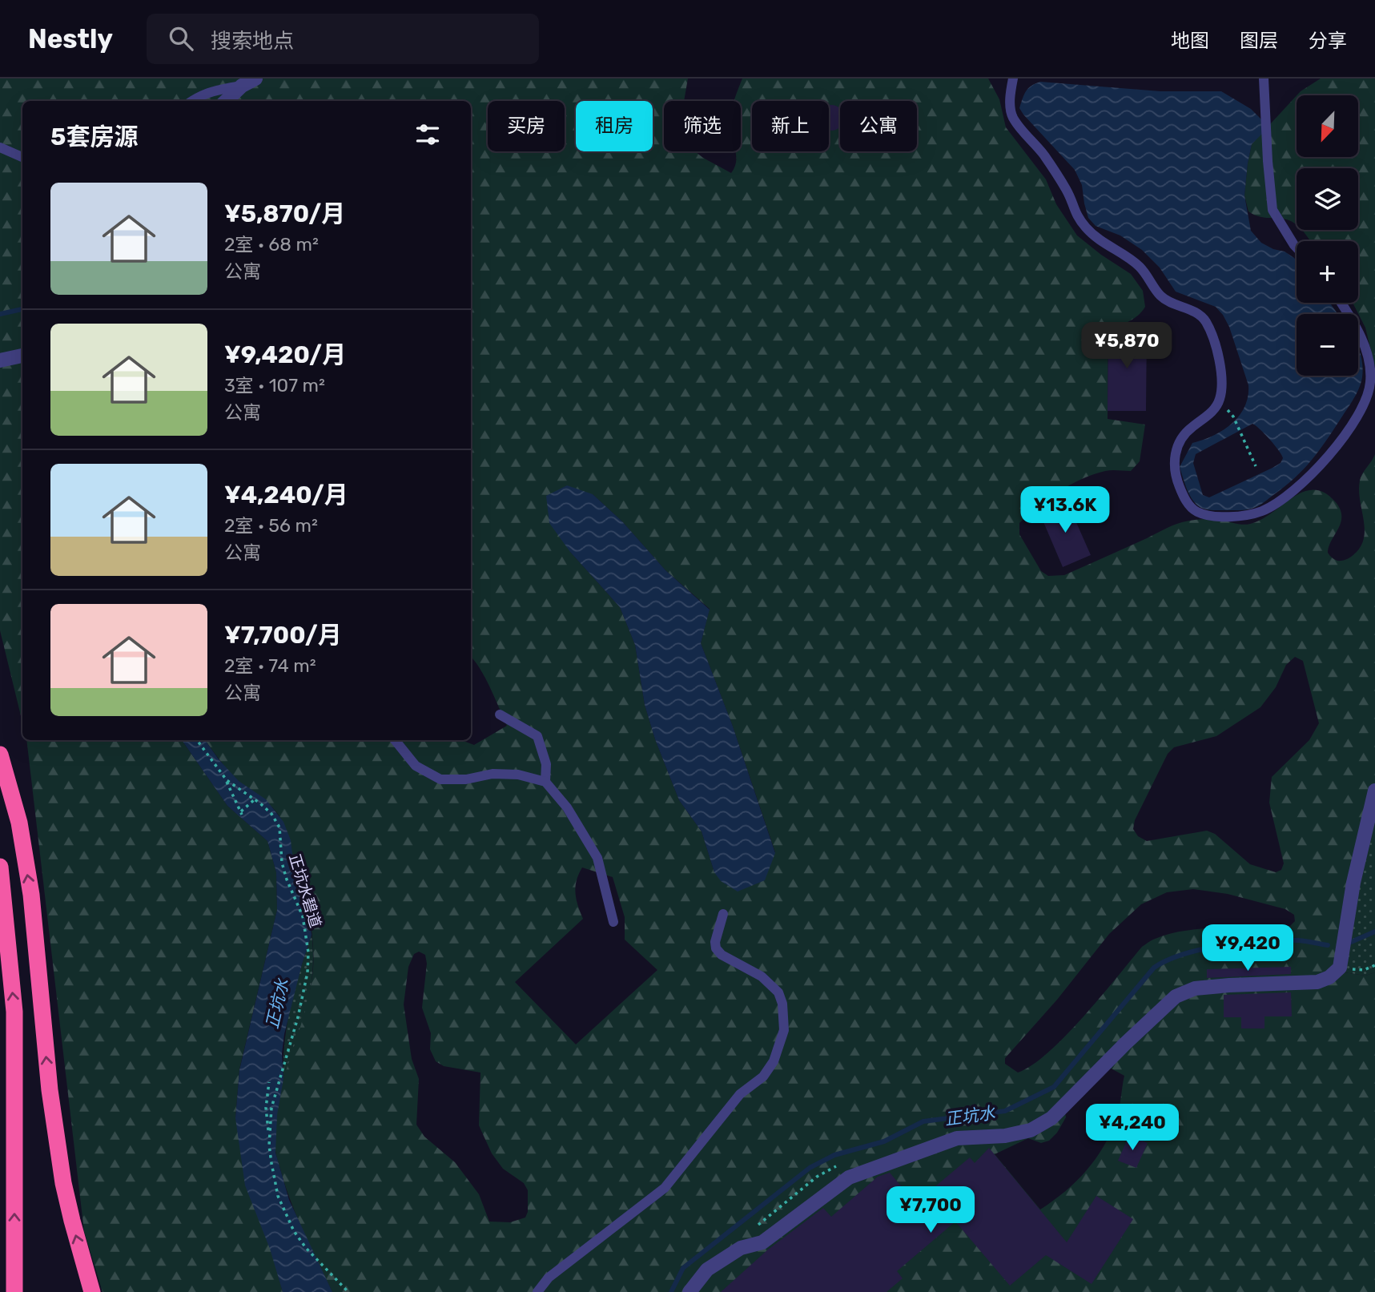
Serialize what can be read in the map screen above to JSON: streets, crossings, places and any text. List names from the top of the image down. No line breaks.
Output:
{"streets":{"path":["正坑水碧道"]},"water":["正坑水"],"north":"bottom left","page":{"header":"Nestly","search":"搜索地点","nav":["地图","图层","分享"],"map_buttons":["+","−"],"chip":["买房","租房","筛选","新上","公寓"],"heading":"5套房源","list":[{"name":"¥5,870/月","note":"2室 · 68 m² · 公寓"},{"name":"¥9,420/月","note":"3室 · 107 m² · 公寓"},{"name":"¥4,240/月","note":"2室 · 56 m² · 公寓"},{"name":"¥7,700/月","note":"2室 · 74 m² · 公寓"}],"price":["¥5,870","¥13.6K","¥9,420","¥4,240","¥7,700"]}}
